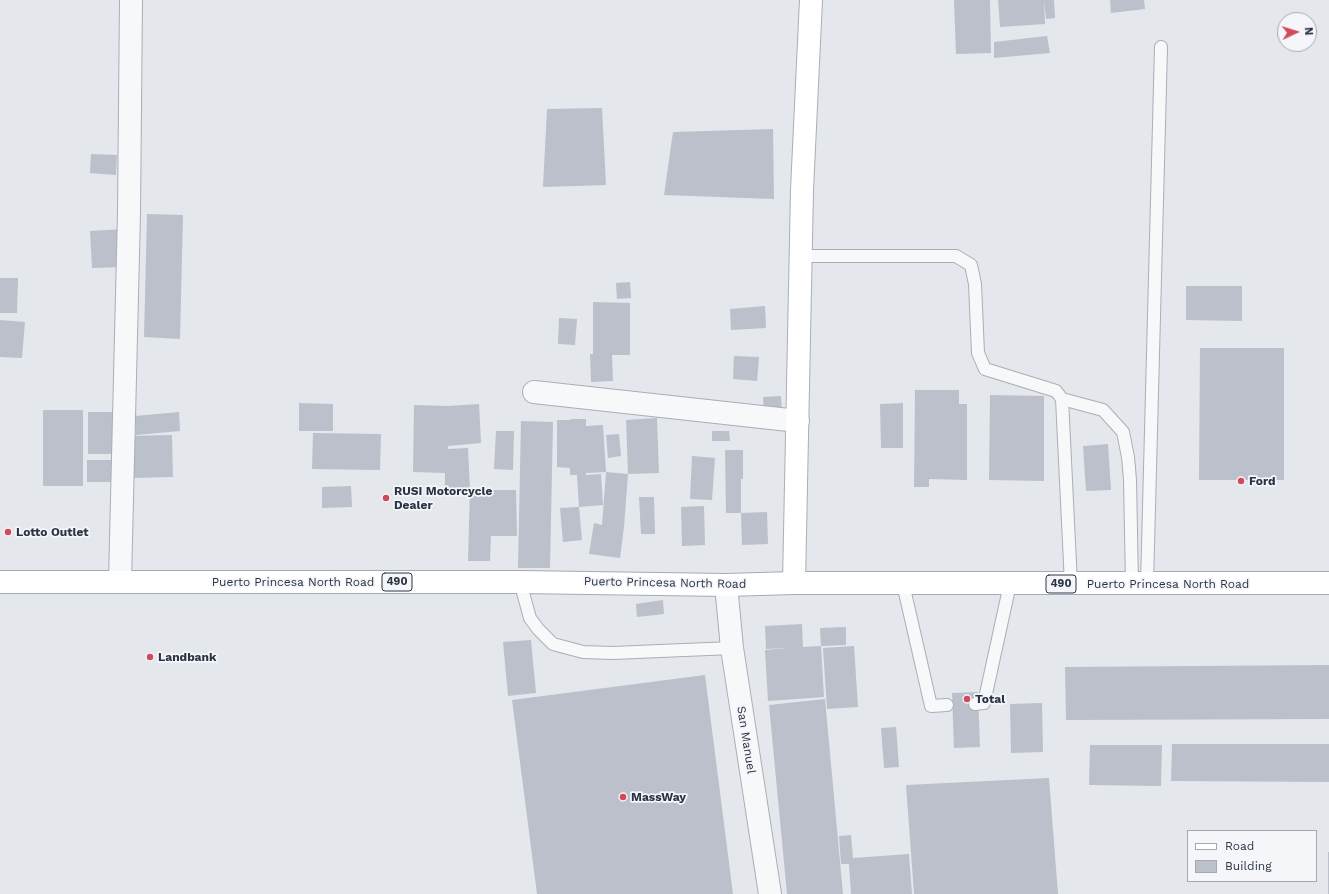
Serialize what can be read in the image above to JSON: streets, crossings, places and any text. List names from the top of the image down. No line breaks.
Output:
{"streets":{"main road":["Puerto Princesa North Road","490"],"street":["San Manuel"]},"crossings":[["Puerto Princesa North Road","San Manuel"]],"places":["Ford","RUSI Motorcycle Dealer","Lotto Outlet","Landbank","Total","MassWay"],"legend":["Road","Building"],"north":"right"}
